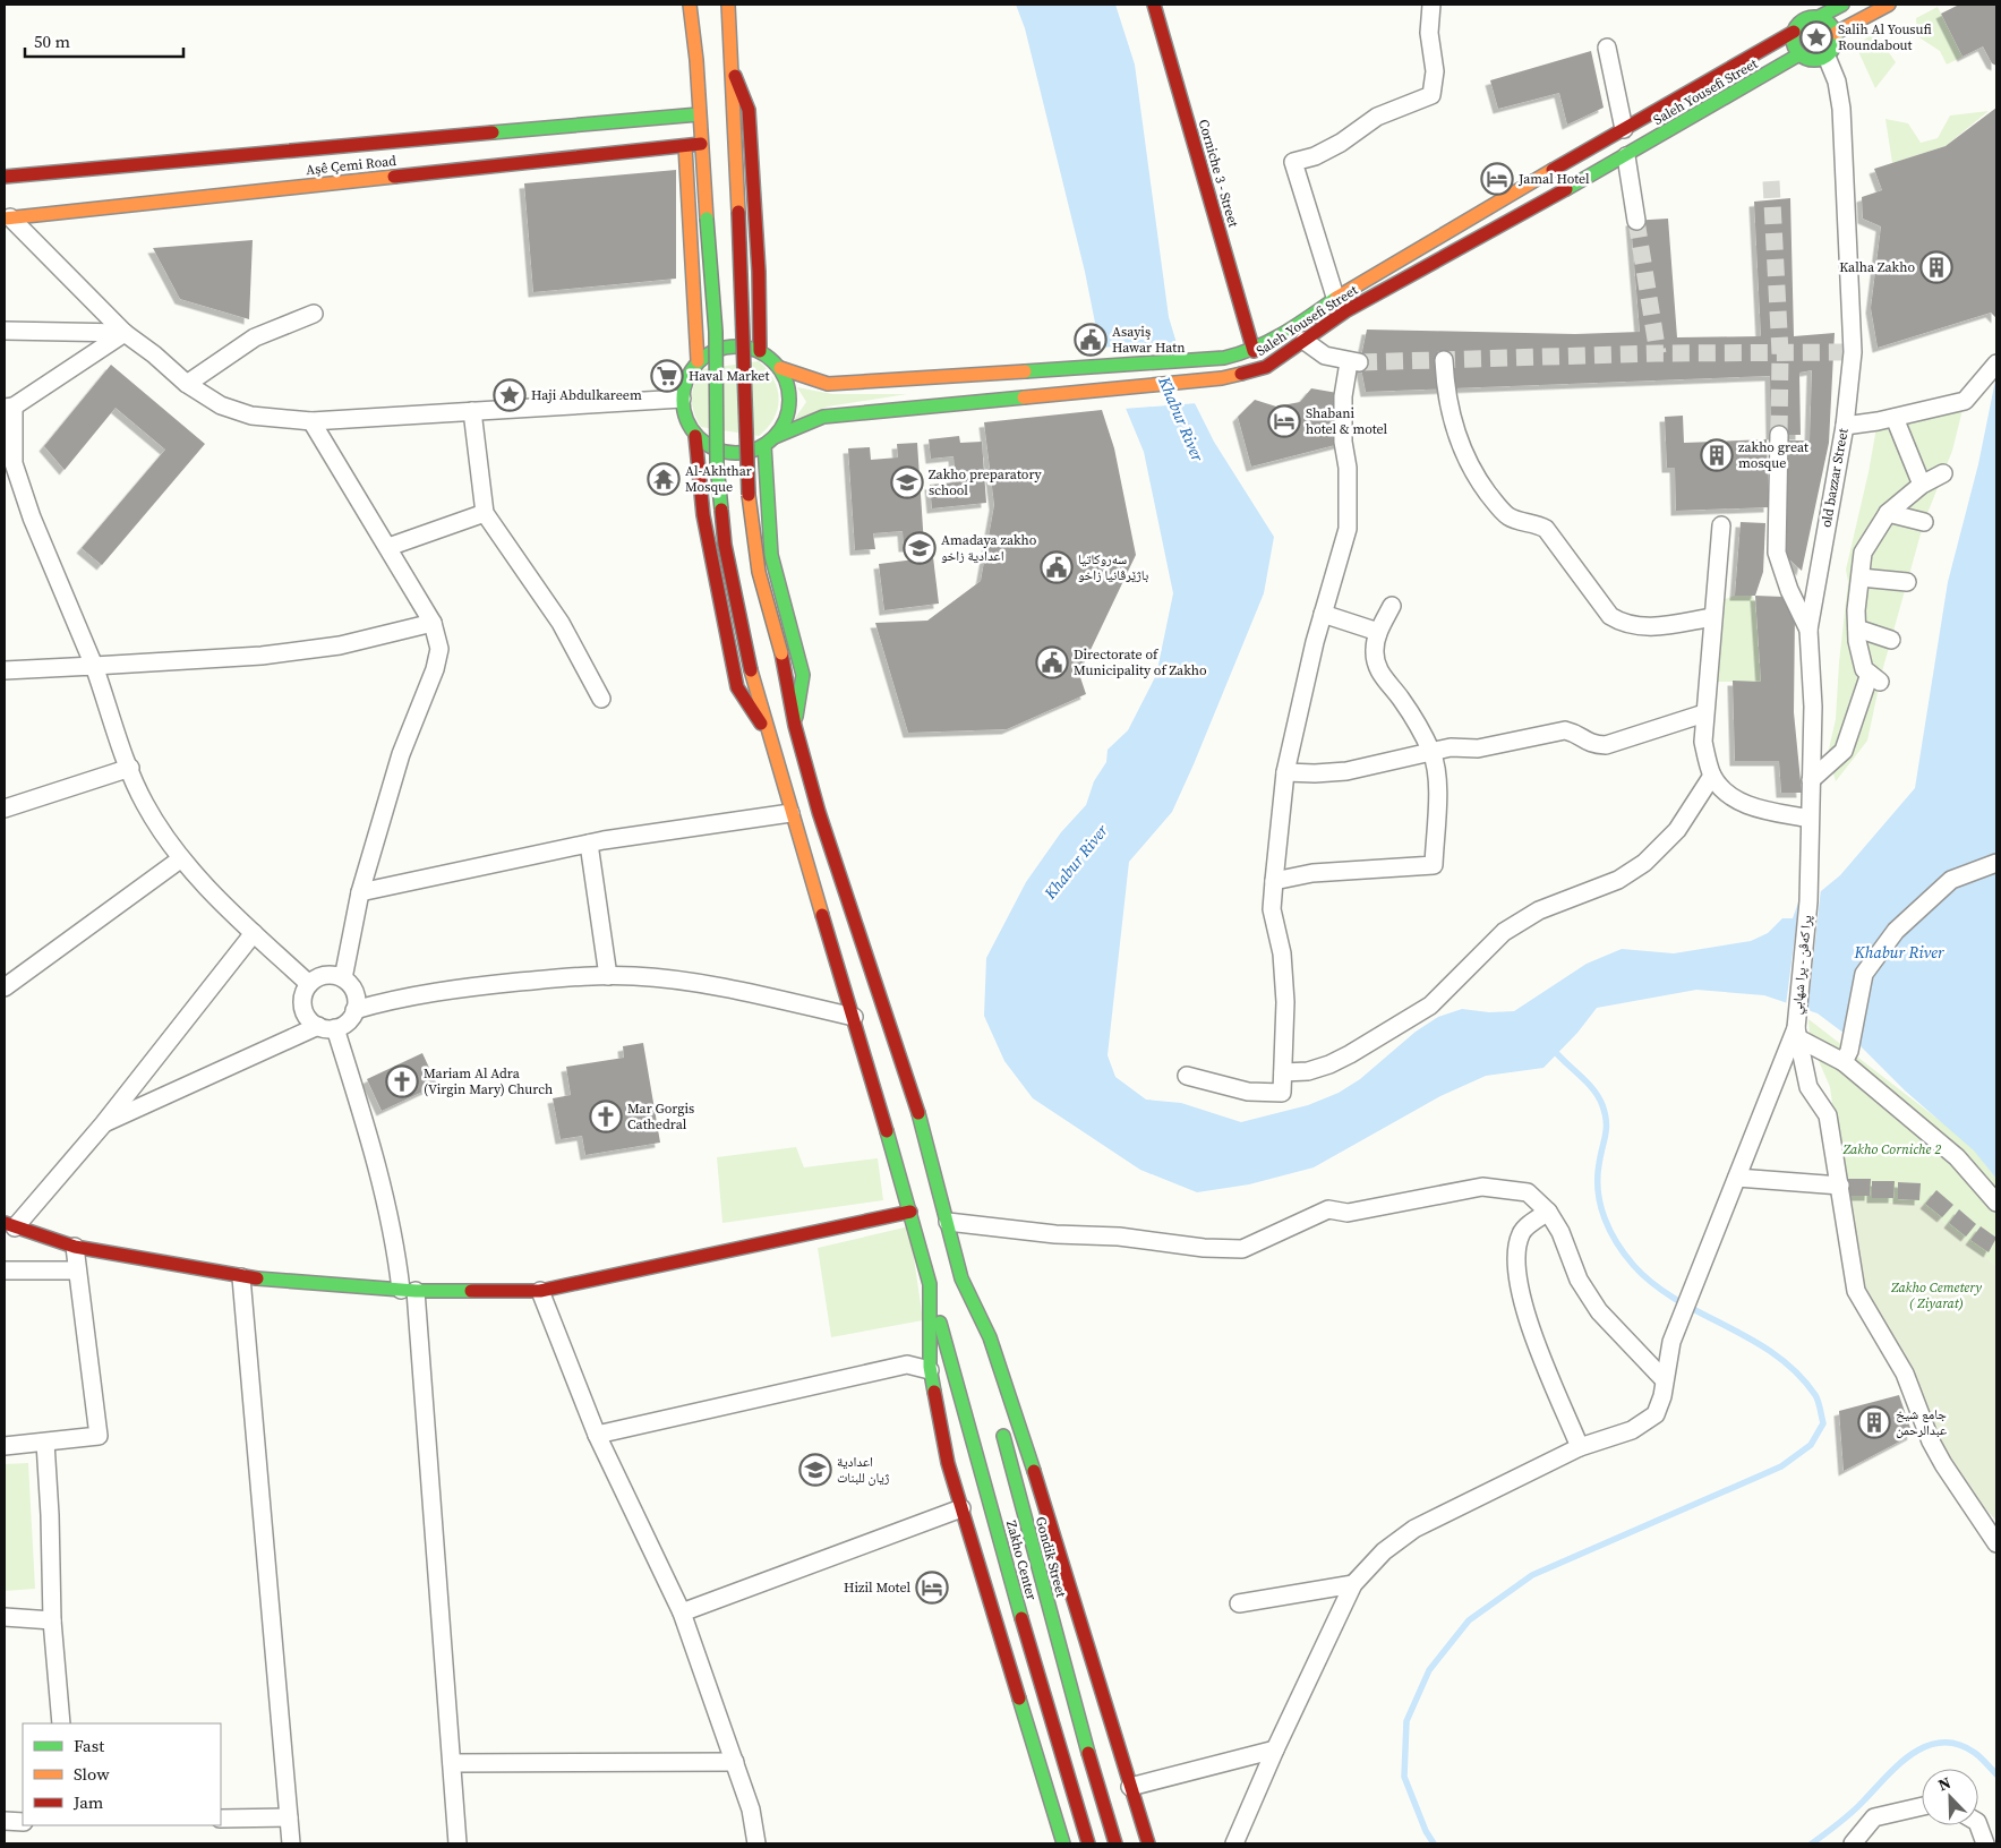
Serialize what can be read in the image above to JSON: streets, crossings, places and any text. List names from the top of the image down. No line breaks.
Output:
{"streets":{"main road":["Saleh Yousefi Street","Aşê Çemi Road","Corniche 3 - Street","Gondik Street","Zakho Center"],"street":["old bazzar Street","پرا كه‌ڤن - پرا شهابي"]},"crossings":[["Saleh Yousefi Street","Corniche 3 - Street"],["Saleh Yousefi Street","old bazzar Street"],["old bazzar Street","پرا كه‌ڤن - پرا شهابي"]],"water":["Khabur River"],"parks":["Zakho Corniche 2","Zakho Cemetery ( Ziyarat)"],"places":{"place":["Salih Al Yousufi Roundabout","Haji Abdulkareem"],"hotel":["Jamal Hotel","Shabani hotel & motel","Hizil Motel"],"building":["Kalha Zakho","zakho great mosque","جامع شيخ عبدالرحمن"],"public building":["Asayiş Hawar Hatn","سه‌روكاتيا باژێرڤانيا زاخو","Directorate of Municipality of Zakho"],"supermarket":["Haval Market"],"temple":["Al-Akhthar Mosque"],"school or university":["Zakho preparatory school","Amadaya zakho اعدادية زاخو","اعدادية ژیان للبنات"],"church":["Mariam Al Adra (Virgin Mary) Church","Mar Gorgis Cathedral"]},"legend":["Fast","Slow","Jam"],"scale_bar":"50 m","north":"top left"}
